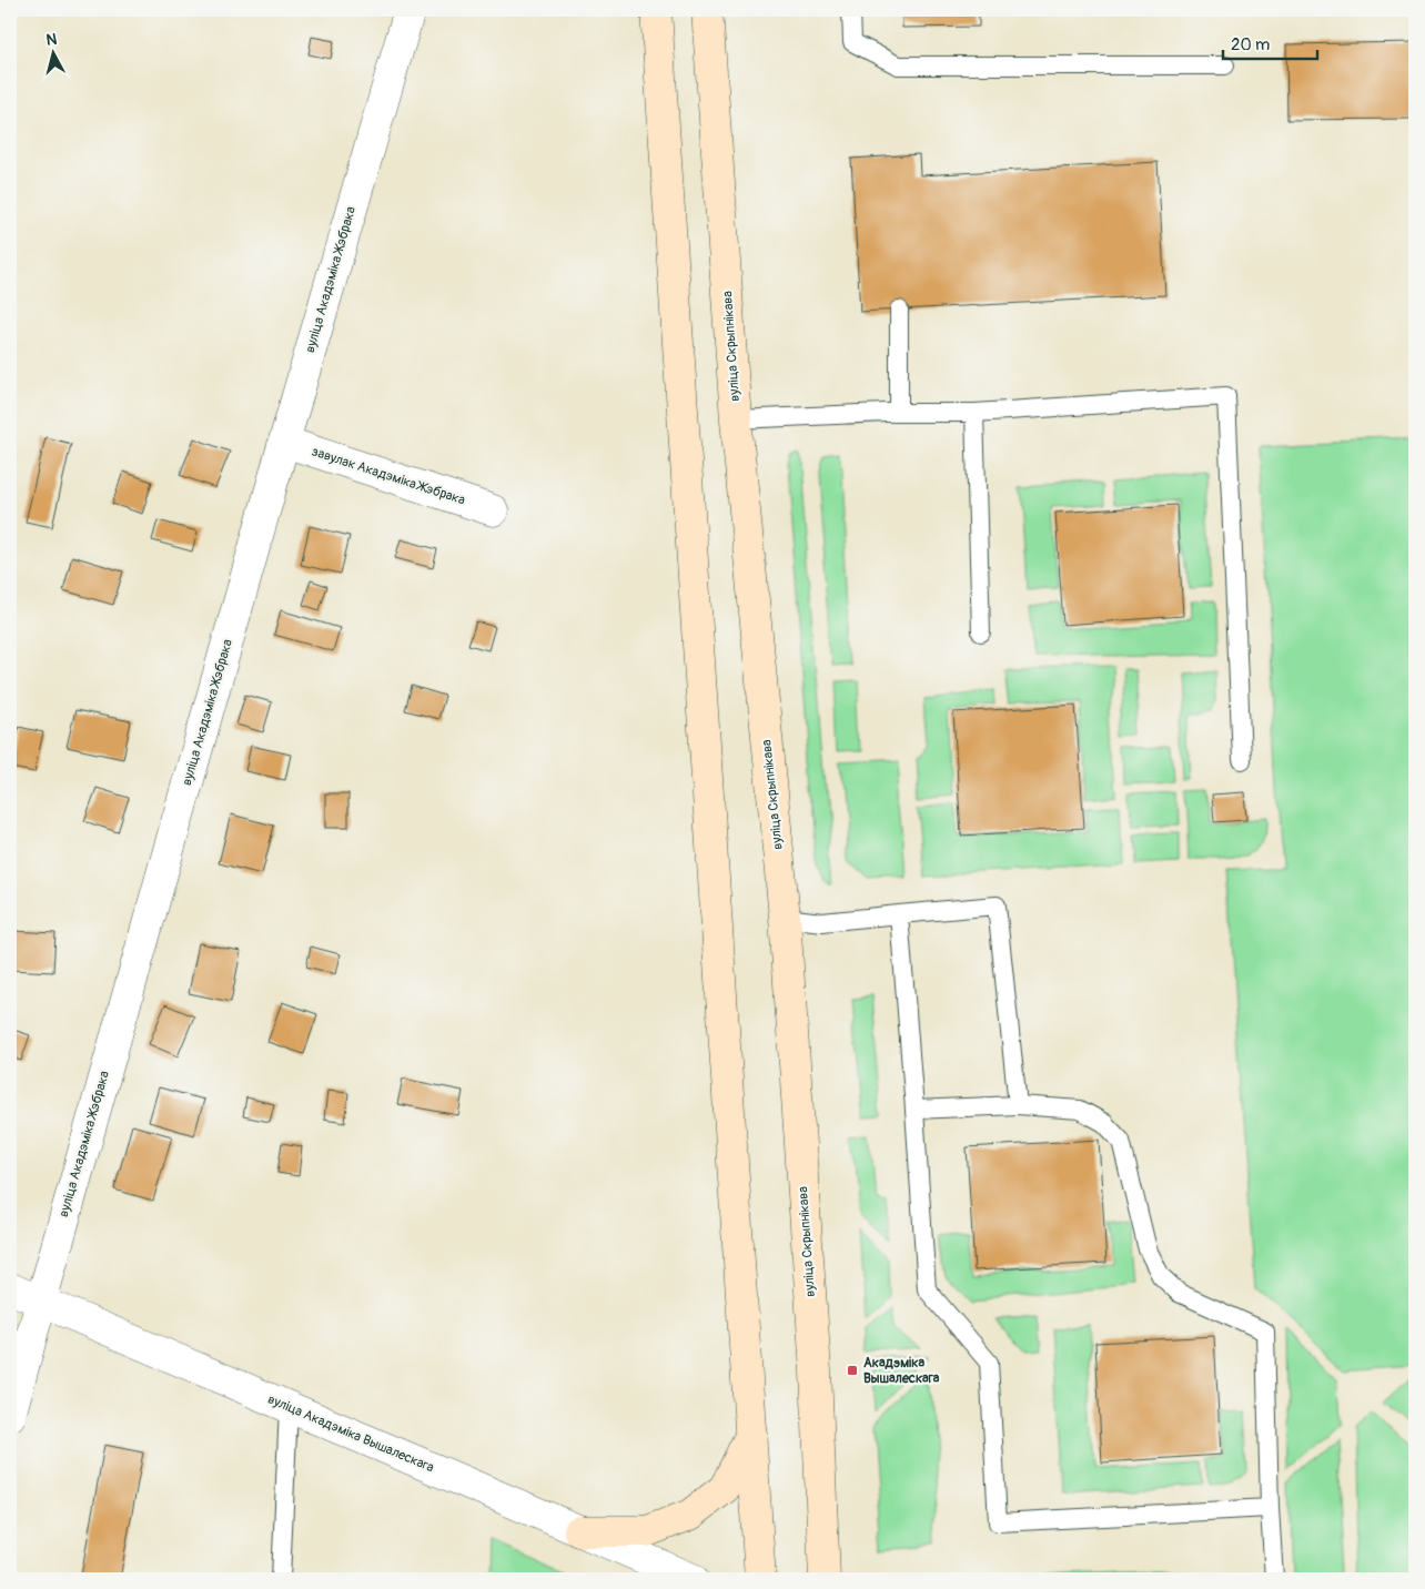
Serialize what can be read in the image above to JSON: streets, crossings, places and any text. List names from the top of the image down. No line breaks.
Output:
{"streets":{"main road":["вуліца Скрыпнікава"],"street":["вуліца Акадэміка Жэбрака","завулак Акадэміка Жэбрака","вуліца Акадэміка Вышалескага"]},"crossings":[["вуліца Акадэміка Жэбрака","завулак Акадэміка Жэбрака"],["вуліца Акадэміка Жэбрака","вуліца Акадэміка Вышалескага"]],"places":{"transit":["Акадэміка Вышалескага"]},"scale_bar":"20 m","north":"top"}
